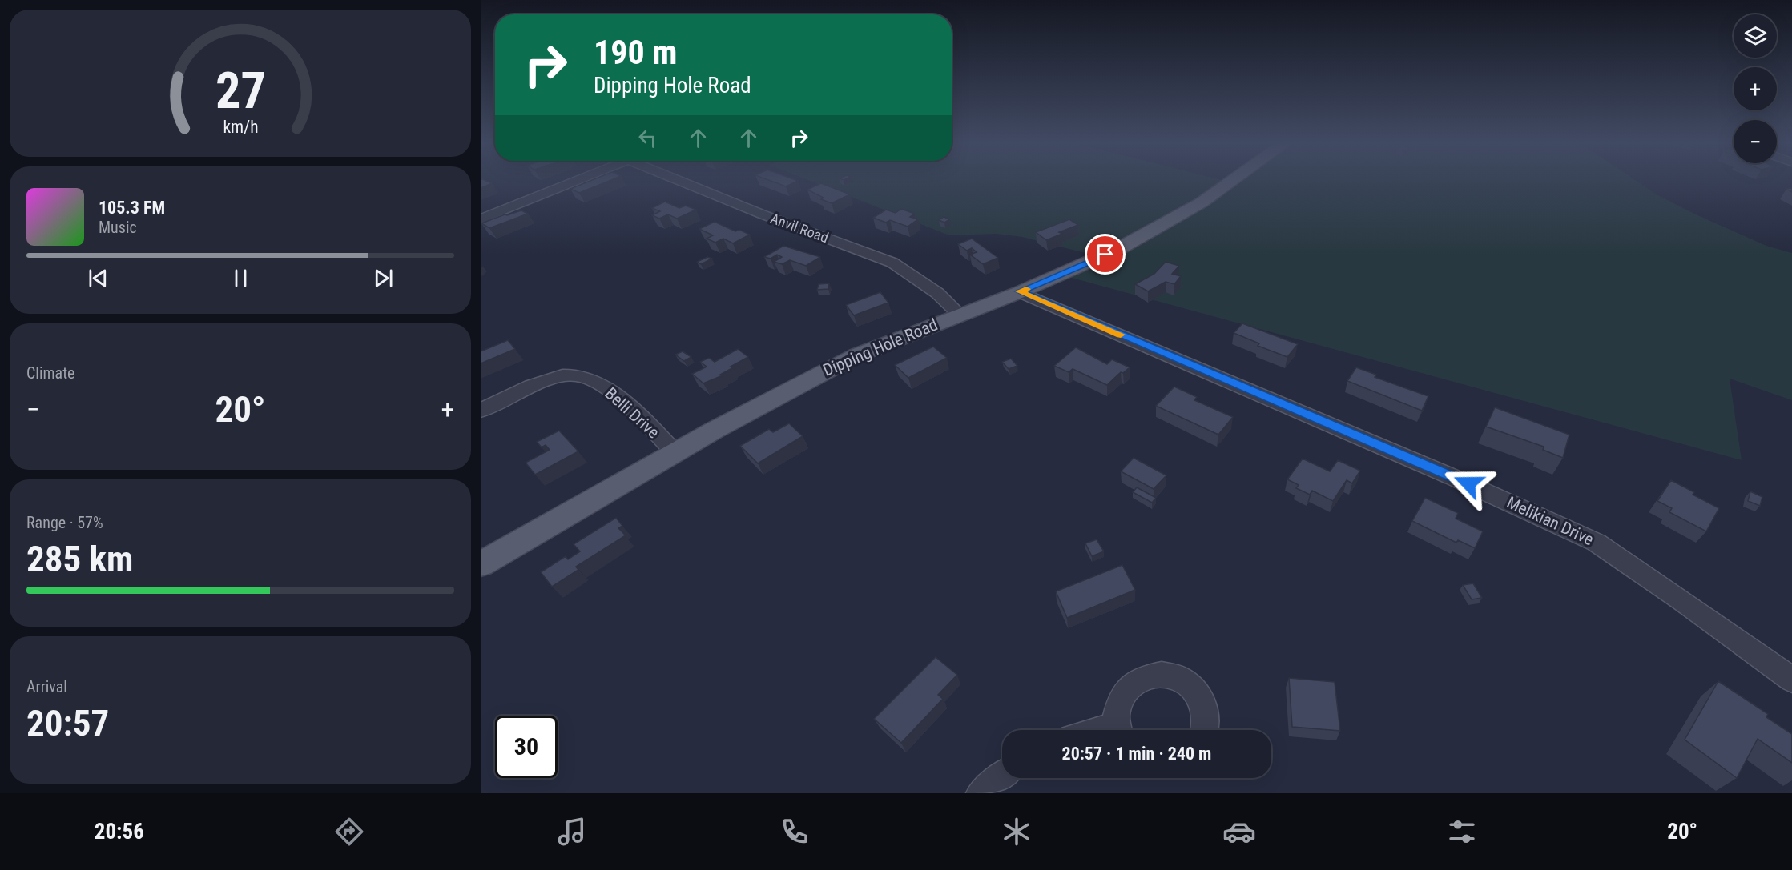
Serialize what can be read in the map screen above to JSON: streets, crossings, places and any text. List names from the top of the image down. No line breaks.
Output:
{"streets":{"main road":["Dipping Hole Road"],"street":["Anvil Road","Belli Drive","Melikian Drive"]},"crossings":[["Anvil Road","Dipping Hole Road"],["Dipping Hole Road","Belli Drive"],["Dipping Hole Road","Melikian Drive"]],"page":{"map_buttons":["+","−"],"turn":["190 m","Dipping Hole Road"],"song":["105.3 FM","Music"],"tile":["Climate",["Range · 57%","285 km"],["Arrival","20:57"]],"heat":["−","20°","+"],"limit":"30","trip":"20:57 · 1 min · 240 m","tabs":["20:56","20°"],"gauge":["27","km/h"]}}
